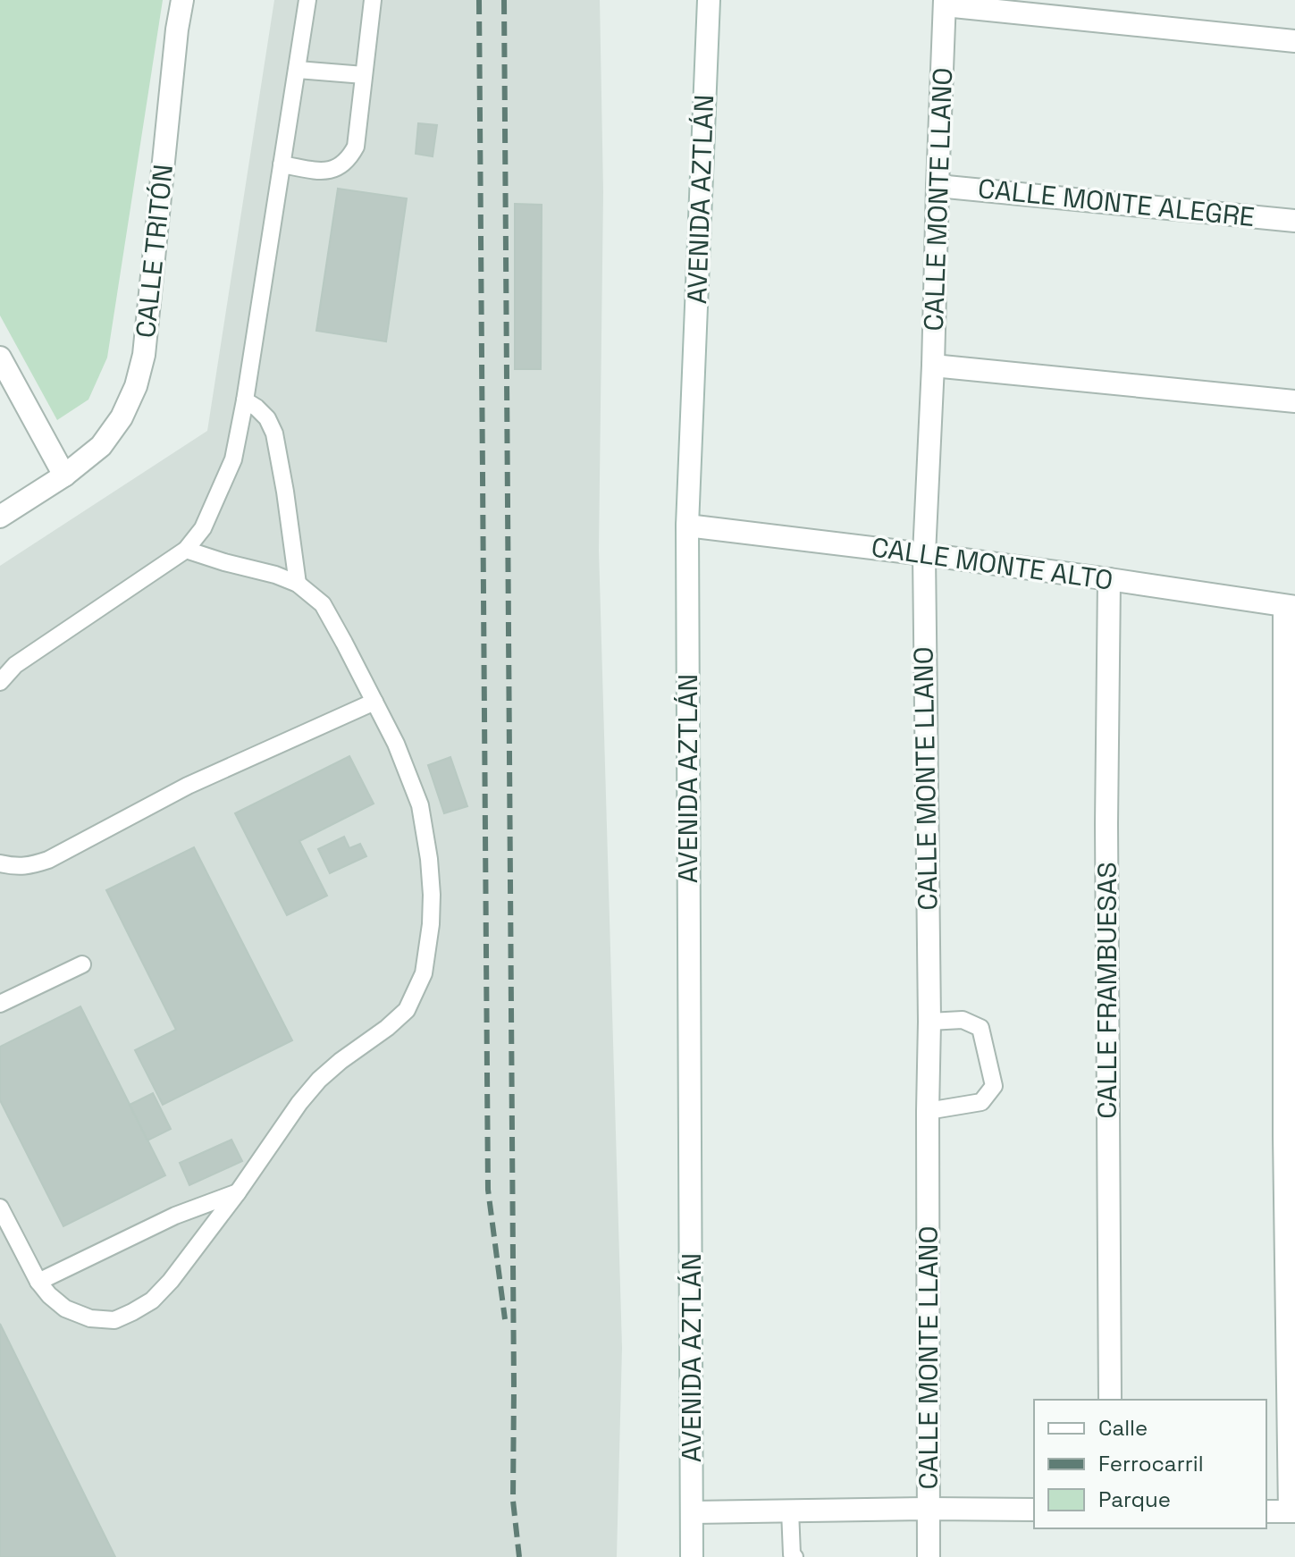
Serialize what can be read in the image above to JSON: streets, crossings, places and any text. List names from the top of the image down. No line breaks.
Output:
{"streets":{"street":["AVENIDA AZTLÁN","CALLE MONTE LLANO","CALLE MONTE ALEGRE","CALLE TRITÓN","CALLE MONTE ALTO","CALLE FRAMBUESAS"]},"crossings":[["AVENIDA AZTLÁN","CALLE MONTE ALTO"],["CALLE MONTE LLANO","CALLE MONTE ALEGRE"],["CALLE MONTE LLANO","CALLE MONTE ALTO"],["CALLE MONTE ALTO","CALLE FRAMBUESAS"]],"legend":["Calle","Ferrocarril","Parque"]}
